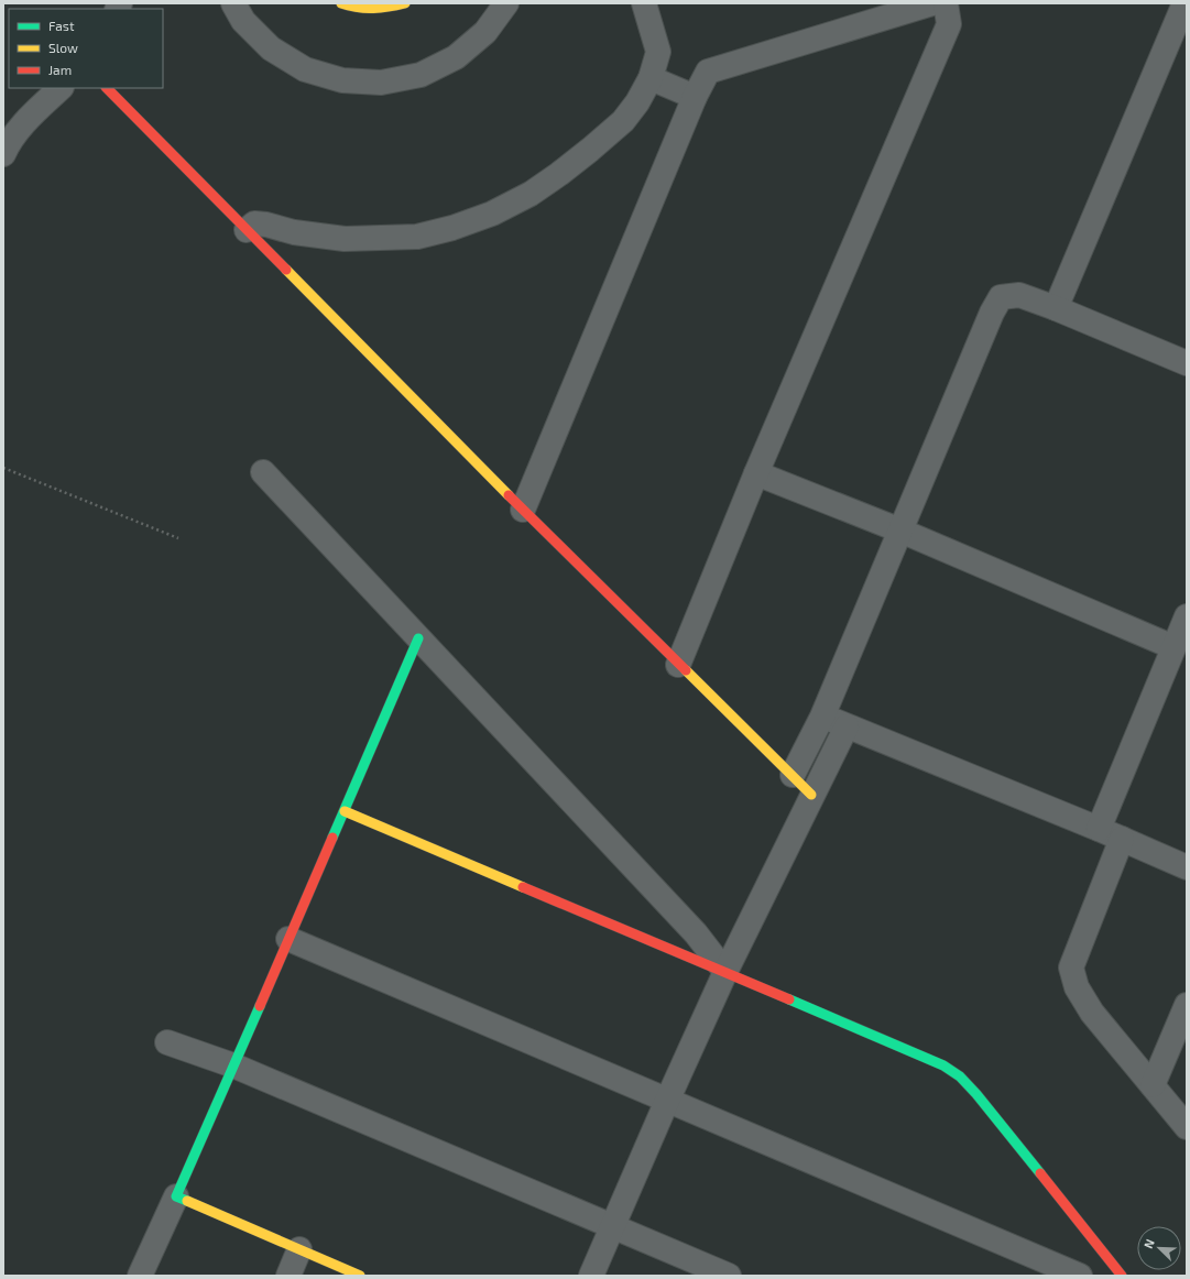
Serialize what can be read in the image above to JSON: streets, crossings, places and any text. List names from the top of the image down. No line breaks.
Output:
{"legend":["Fast","Slow","Jam"],"north":"top left"}
